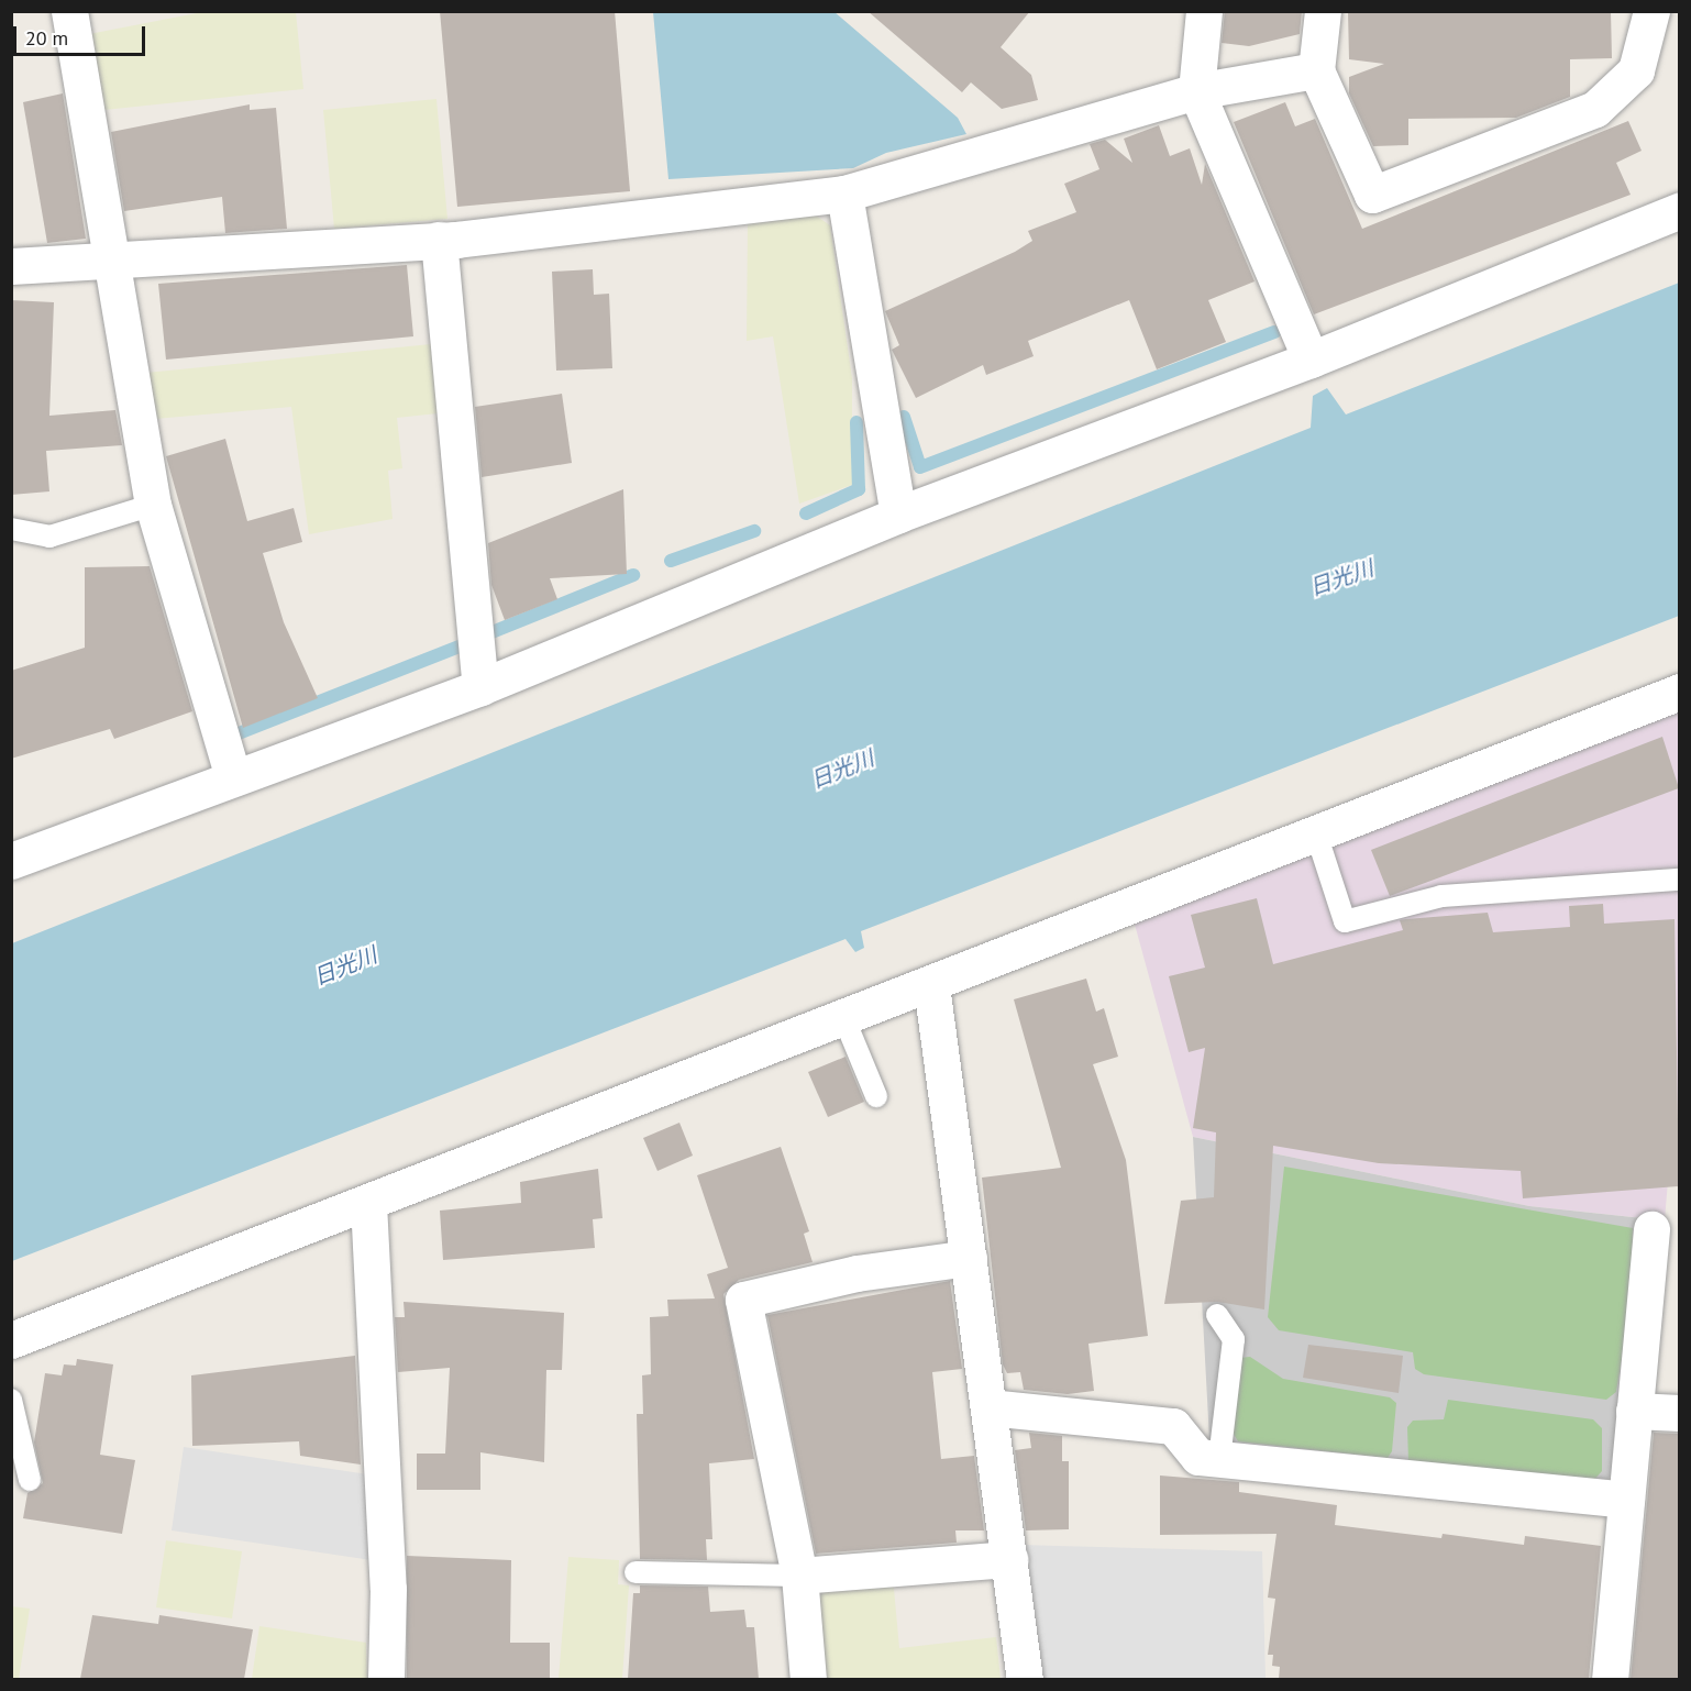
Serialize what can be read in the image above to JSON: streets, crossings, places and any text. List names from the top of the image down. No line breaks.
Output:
{"water":["日光川"],"scale_bar":"20 m"}
